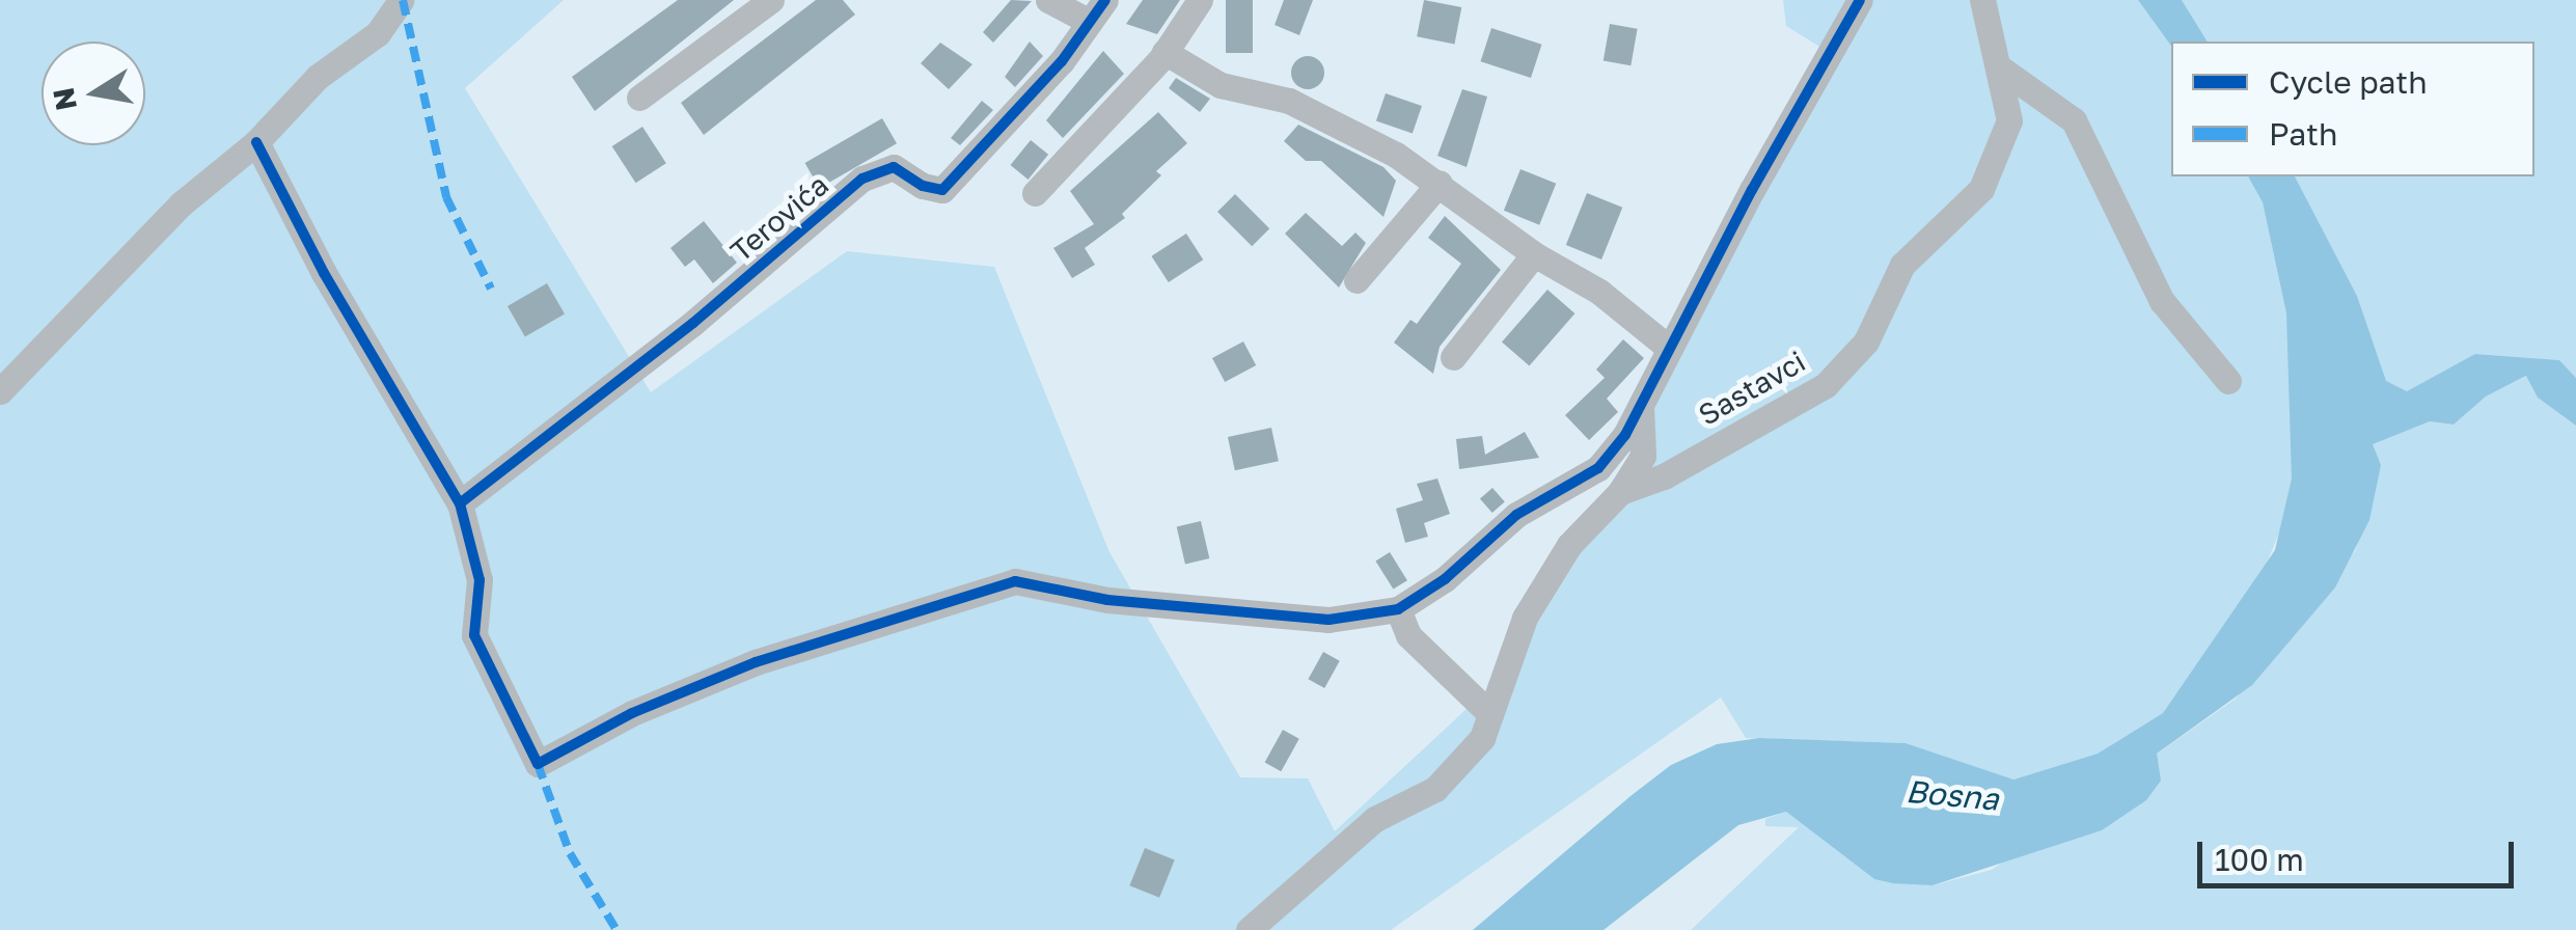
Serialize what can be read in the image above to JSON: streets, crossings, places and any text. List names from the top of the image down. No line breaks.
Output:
{"streets":{"street":["Terovića","Sastavci"]},"water":["Bosna"],"legend":["Cycle path","Path"],"scale_bar":"100 m","north":"left"}
